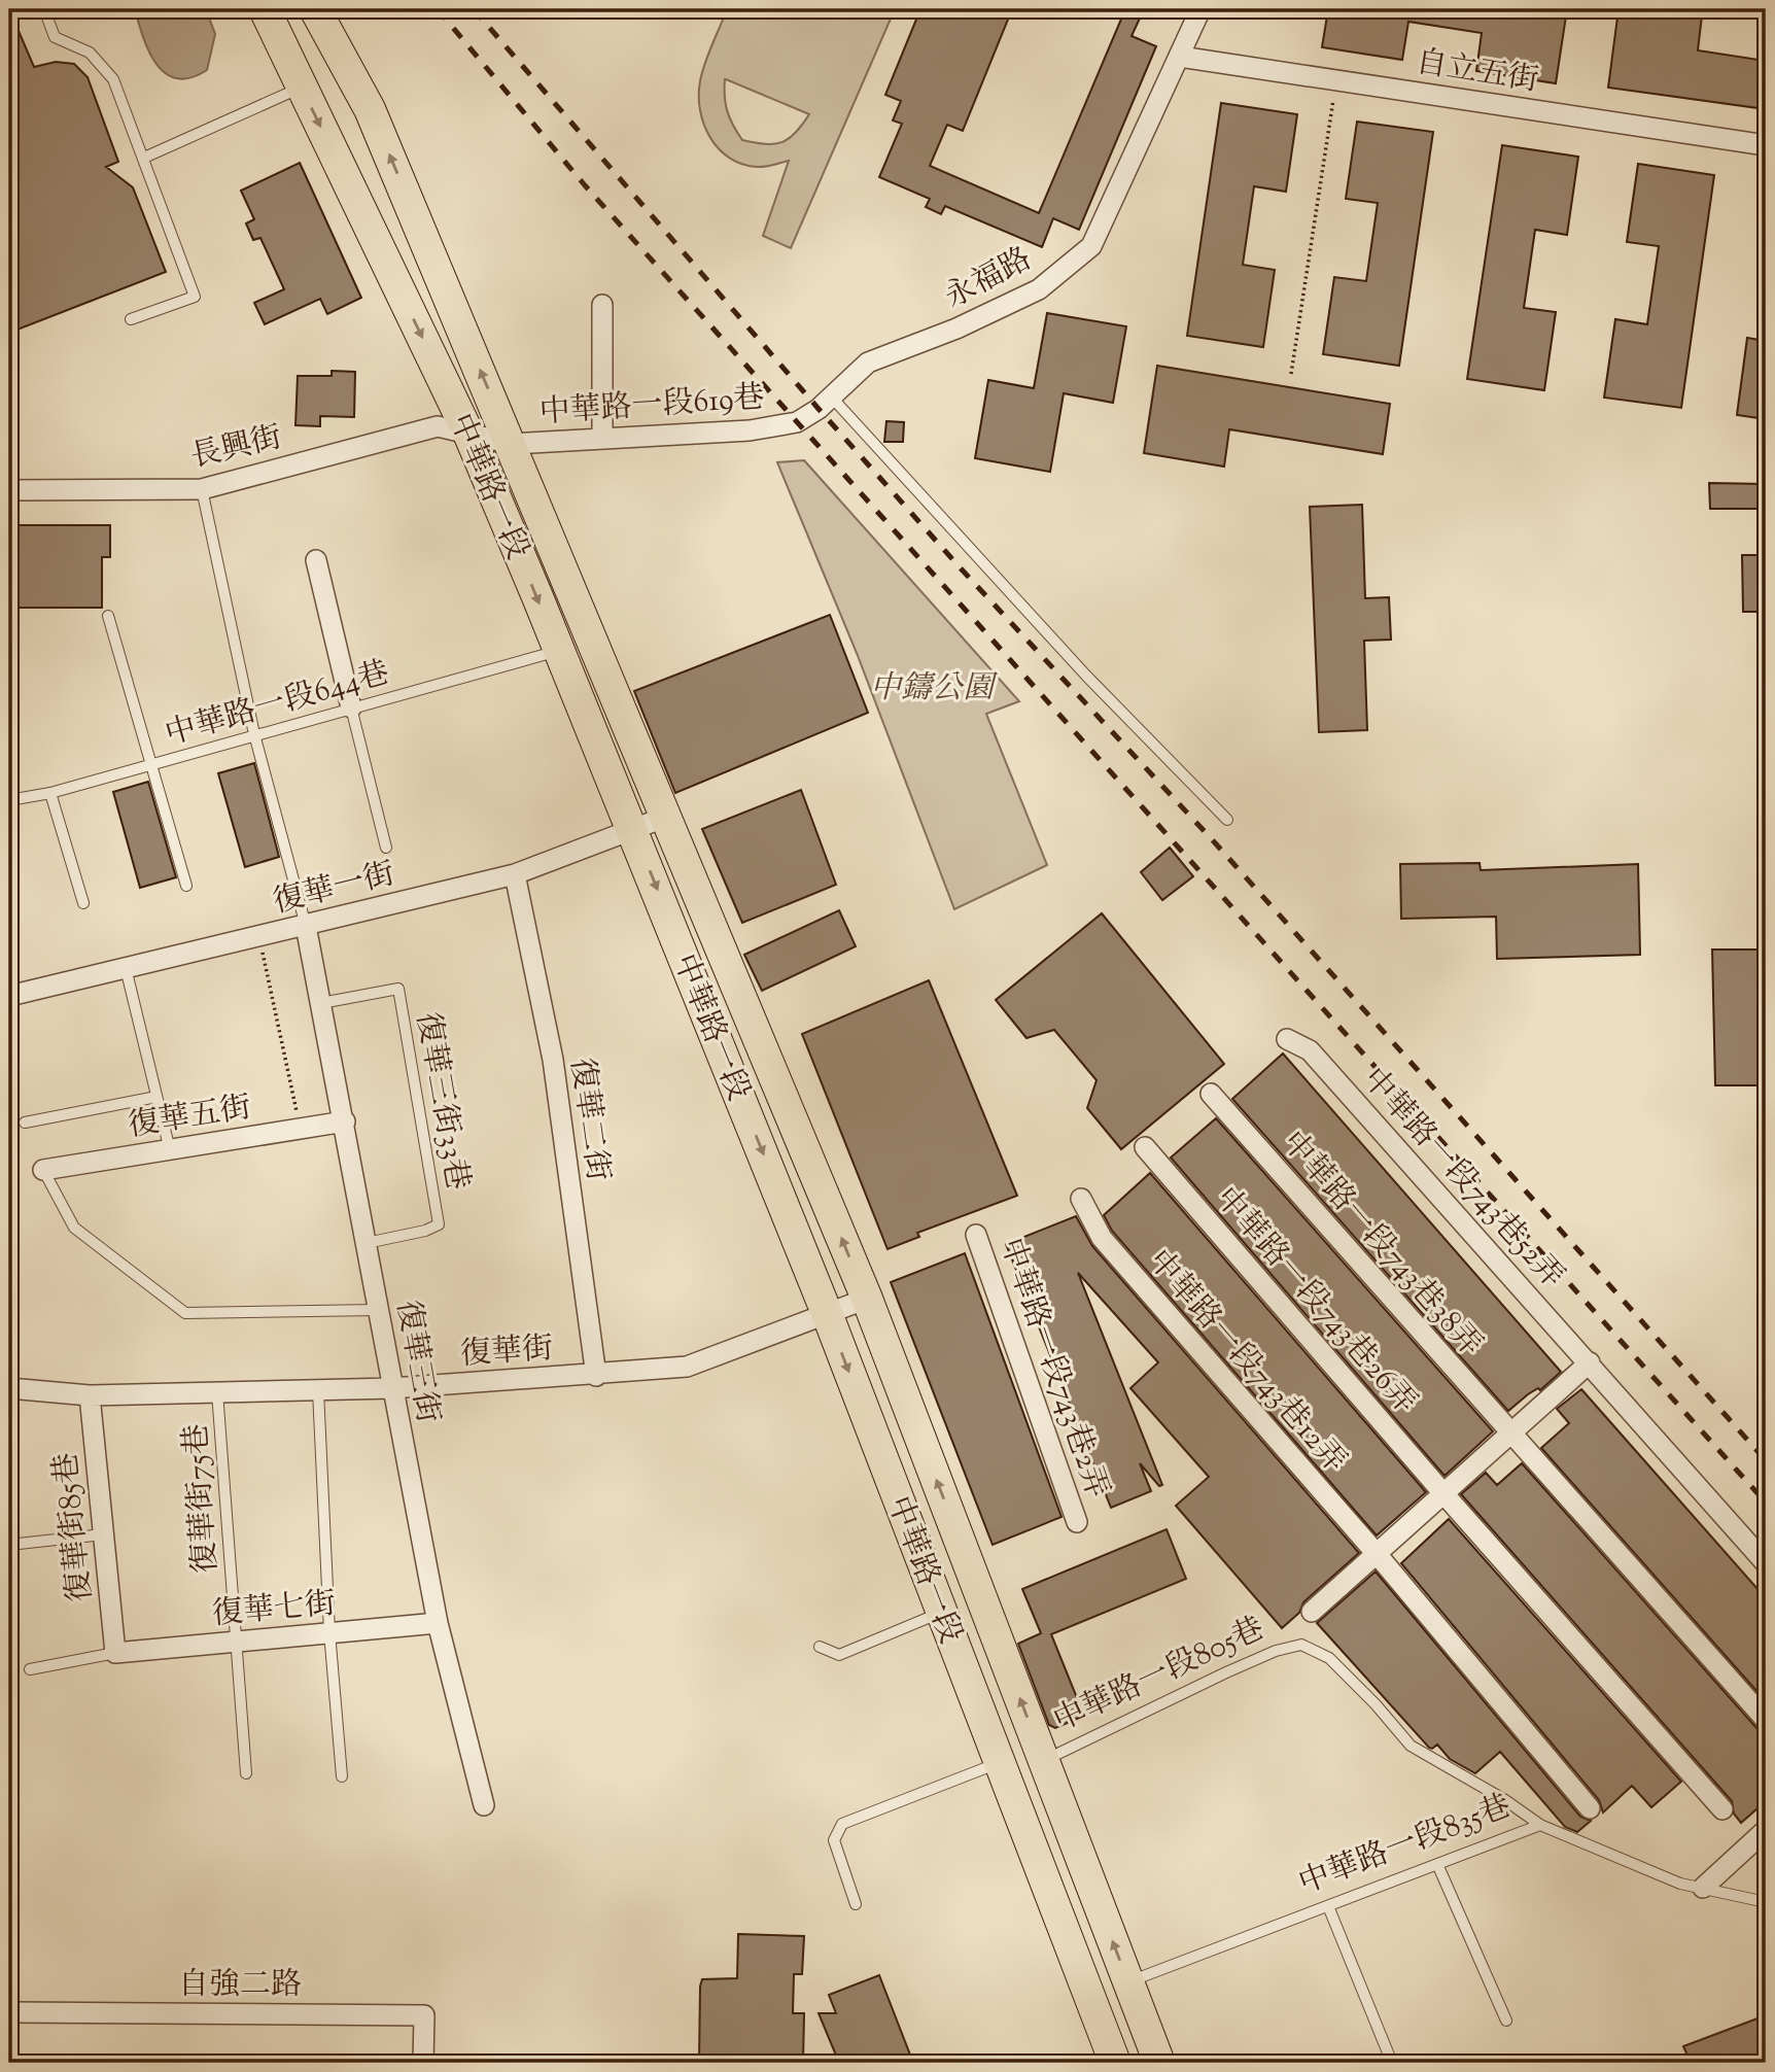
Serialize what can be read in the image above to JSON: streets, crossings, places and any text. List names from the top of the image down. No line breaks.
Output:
{"streets":{"main road":["中華路一段"],"street":["自立五街","永福路","中華路一段619巷","長興街","復華一街","復華五街","復華二街","中華路一段743巷52弄","中華路一段743巷38弄","中華路一段743巷26弄","復華街","中華路一段743巷12弄","復華三街","中華路一段743巷2弄","復華街85巷","復華七街","自強二路"],"lane":["中華路一段644巷","復華三街33巷","復華街75巷","中華路一段805巷","中華路一段835巷"]},"crossings":[["自立五街","永福路"],["永福路","中華路一段619巷"],["中華路一段619巷","長興街"],["中華路一段619巷","中華路一段"],["長興街","中華路一段"],["中華路一段","中華路一段644巷"],["中華路一段","復華一街"],["中華路一段","復華街"],["中華路一段","中華路一段805巷"],["中華路一段","中華路一段835巷"],["復華一街","復華二街"],["復華一街","復華三街"],["復華三街33巷","復華三街"],["復華五街","復華三街"],["復華二街","復華街"],["復華街","復華三街"],["復華街","復華街75巷"],["復華街","復華街85巷"],["復華三街","復華七街"],["復華街75巷","復華七街"],["復華街85巷","復華七街"],["中華路一段805巷","中華路一段835巷"]],"parks":["中鑄公園"]}
